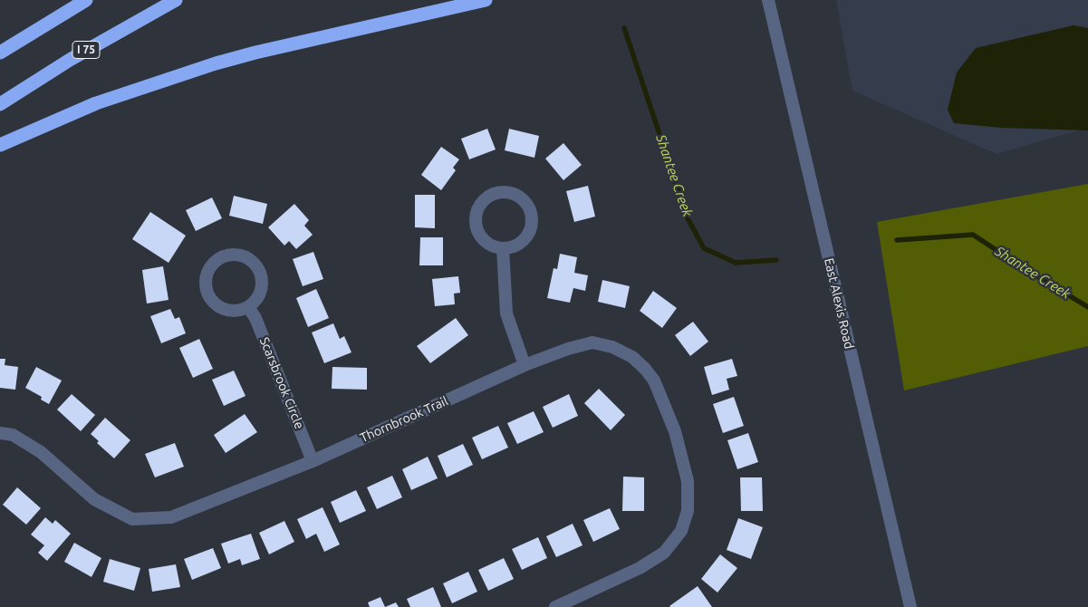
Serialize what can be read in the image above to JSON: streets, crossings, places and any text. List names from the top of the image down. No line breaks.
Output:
{"streets":{"highway":["I 75"],"street":["East Alexis Road","Scarsbrook Circle","Thornbrook Trail"]},"crossings":[["Scarsbrook Circle","Thornbrook Trail"]],"water":["Shantee Creek"]}
